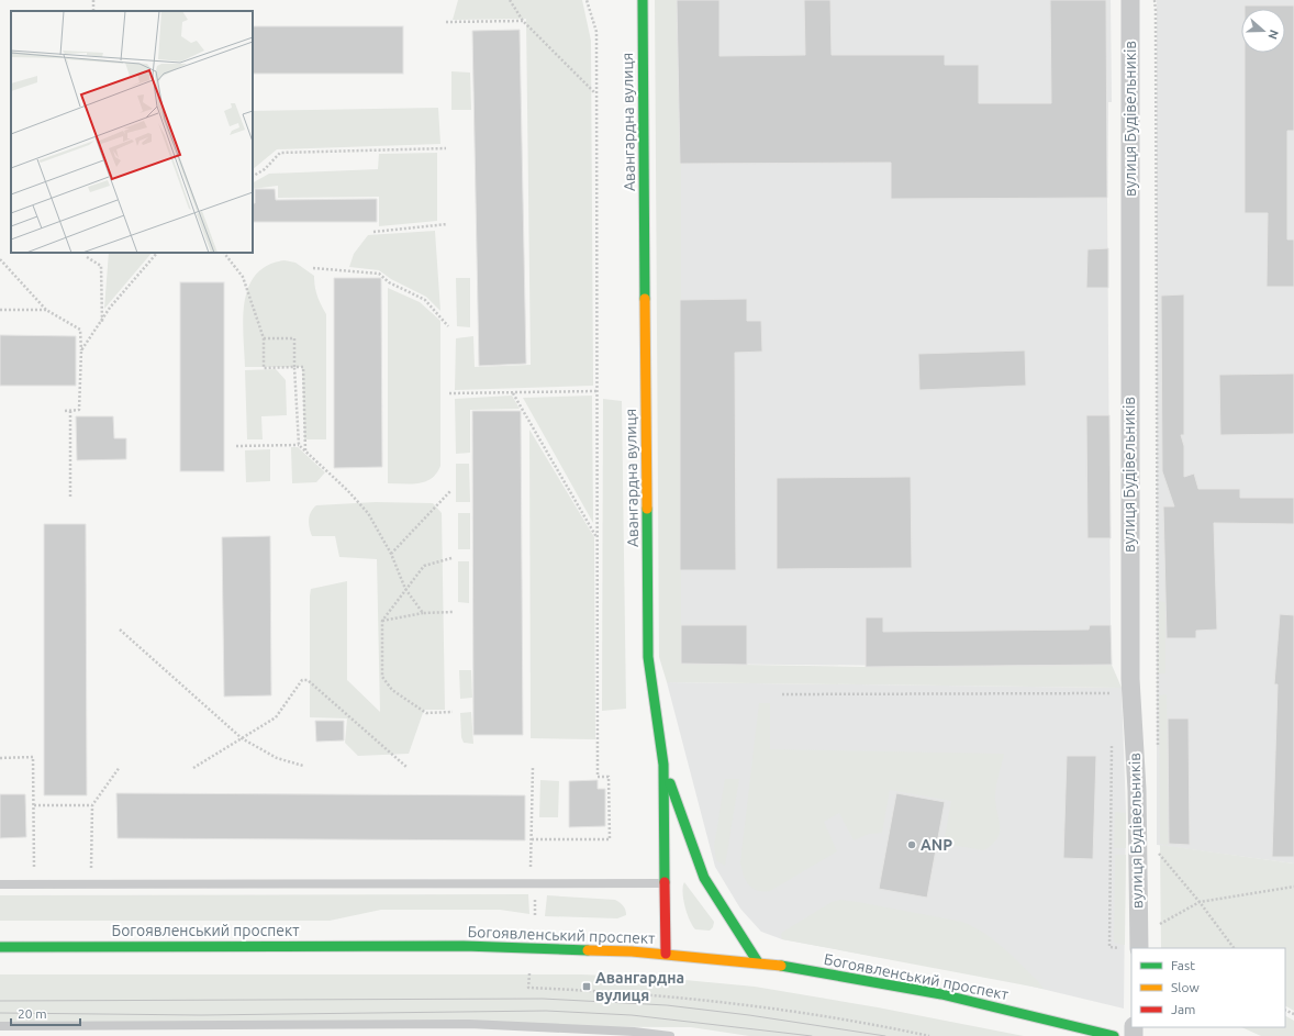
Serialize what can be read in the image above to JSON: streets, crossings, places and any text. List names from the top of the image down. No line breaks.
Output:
{"streets":{"main road":["Авангардна вулиця","Богоявленський проспект"],"street":["вулиця Будівельників"]},"crossings":[["Авангардна вулиця","Богоявленський проспект"]],"places":{"other":["ANP"],"transit":["Авангардна вулиця"]},"legend":["Fast","Slow","Jam"],"scale_bar":"20 m","north":"right"}
